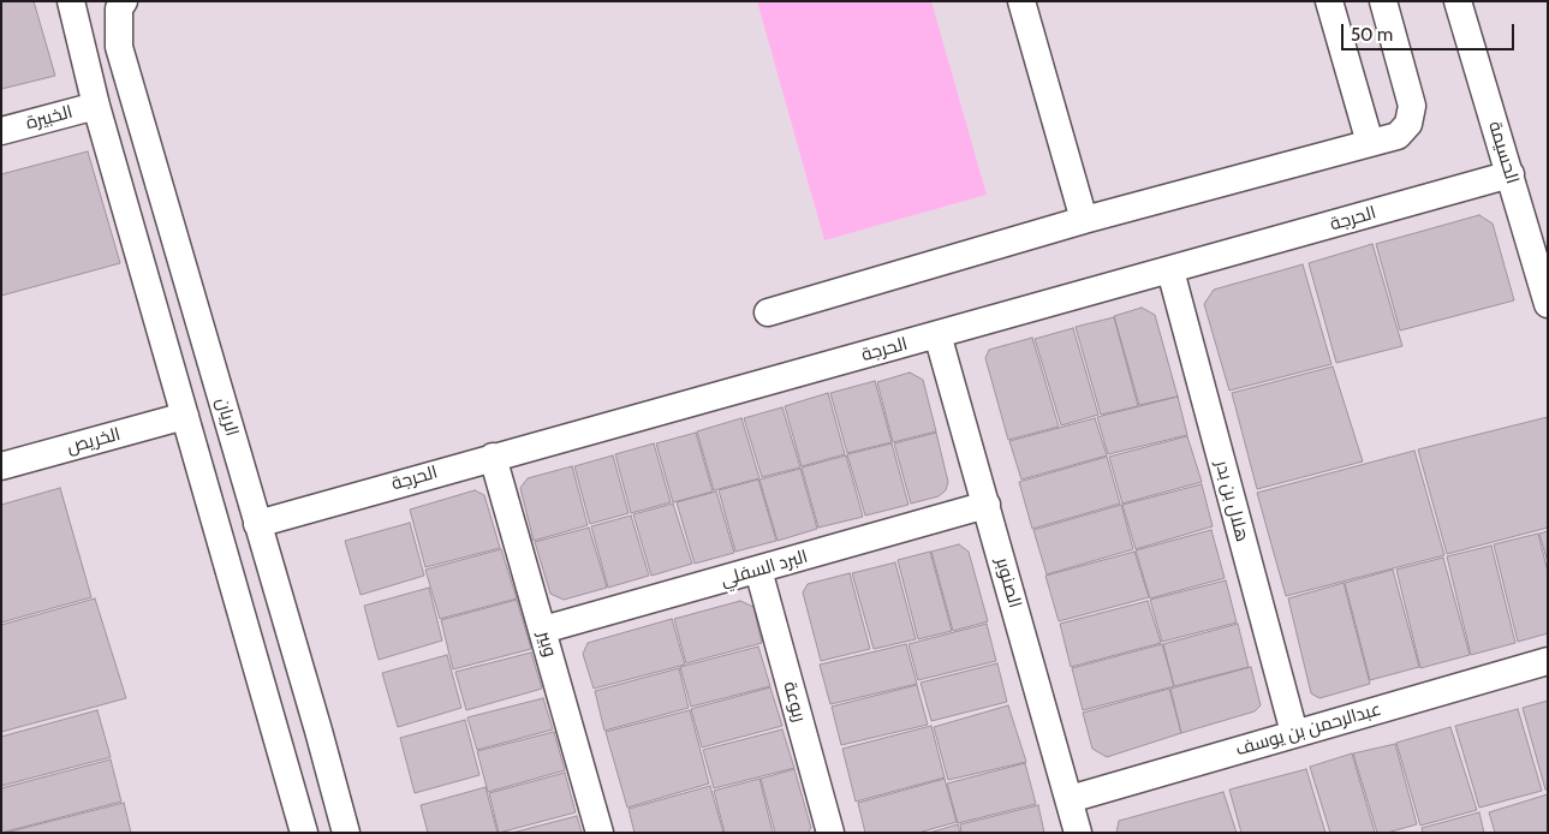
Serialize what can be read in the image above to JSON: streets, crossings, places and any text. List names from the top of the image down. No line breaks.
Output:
{"streets":{"street":["الخبيرة","الحسيمة","الحرجة","الريان","الخريص","هلال بن بدر","البرد السفلي","الصنوبر","وبير","ربوعة","عبدالرحمن بن يوسف"]},"crossings":[["الحسيمة","الحرجة"],["الحرجة","الريان"],["الحرجة","هلال بن بدر"],["الحرجة","الصنوبر"],["الحرجة","وبير"],["هلال بن بدر","عبدالرحمن بن يوسف"],["البرد السفلي","الصنوبر"],["البرد السفلي","وبير"],["البرد السفلي","ربوعة"],["الصنوبر","عبدالرحمن بن يوسف"]],"scale_bar":"50 m"}
